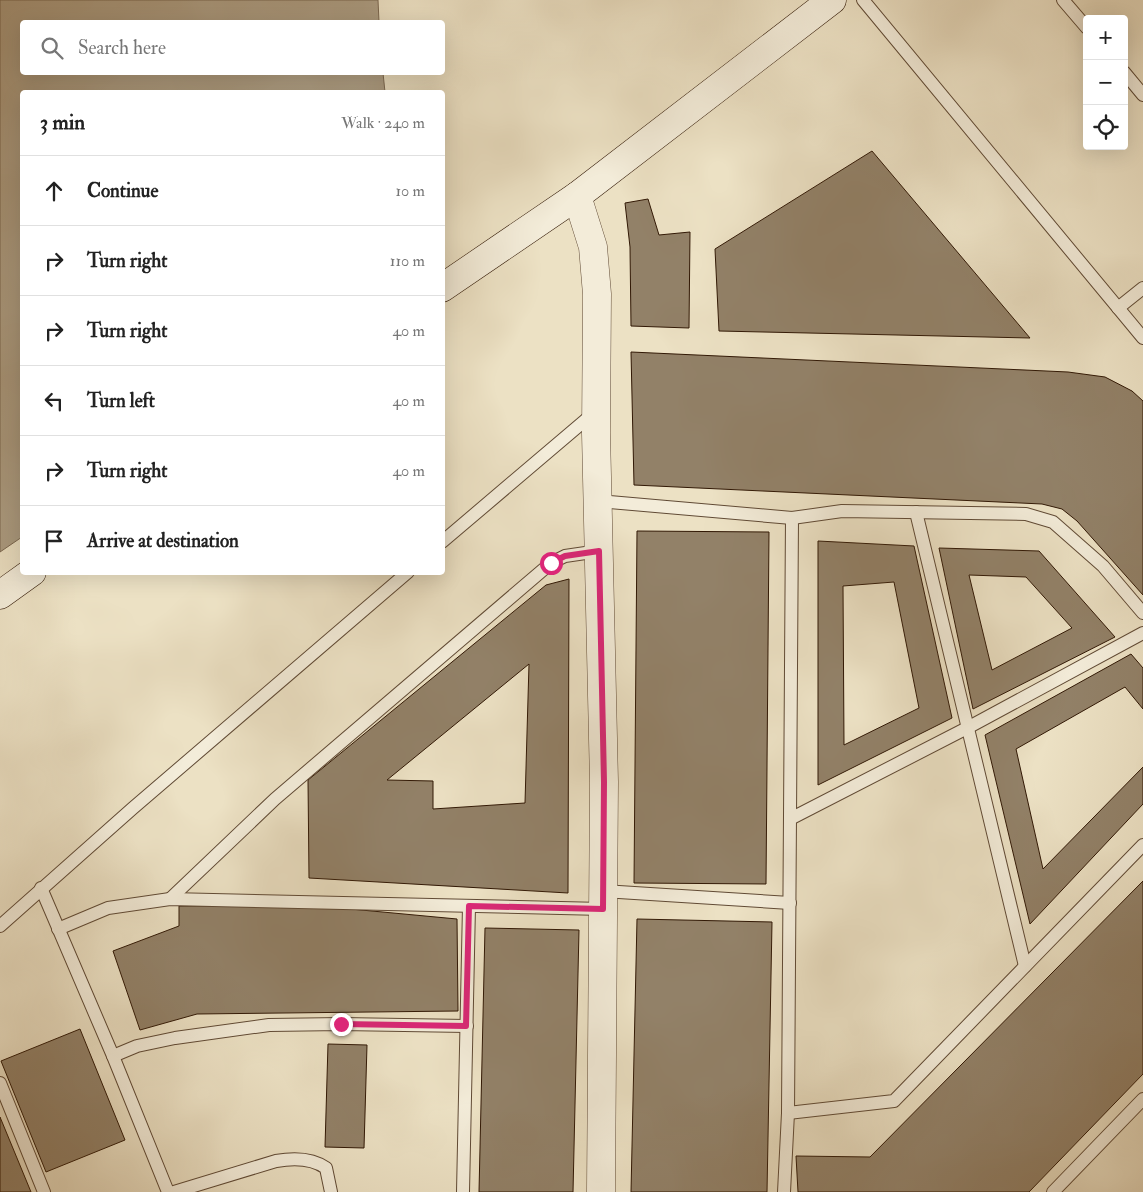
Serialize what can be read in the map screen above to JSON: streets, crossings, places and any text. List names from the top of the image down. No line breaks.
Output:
{"page":{"map_buttons":["+","−"],"search":"Search here","heading":["3 min","Walk · 240 m"],"list":[["Continue","10 m"],["Turn right","110 m"],["Turn right","40 m"],["Turn left","40 m"],["Turn right","40 m"],"Arrive at destination"]}}
